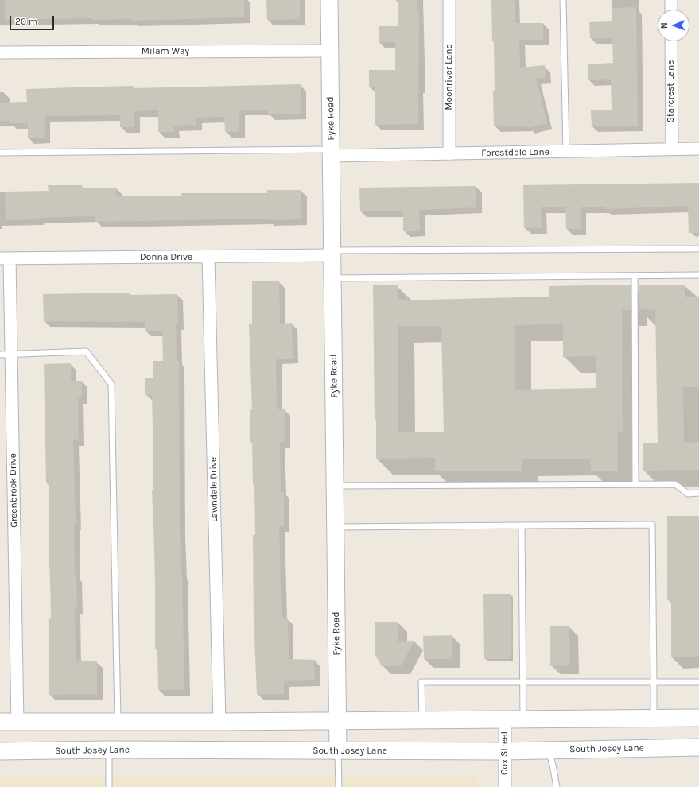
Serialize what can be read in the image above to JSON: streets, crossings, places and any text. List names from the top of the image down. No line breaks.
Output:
{"streets":{"main road":["Fyke Road","South Josey Lane"],"street":["Milam Way","Moonriver Lane","Starcrest Lane","Forestdale Lane","Donna Drive","Lawndale Drive","Greenbrook Drive","Cox Street"]},"crossings":[["Milam Way","Fyke Road"],["Moonriver Lane","Forestdale Lane"],["Starcrest Lane","Forestdale Lane"],["Fyke Road","Forestdale Lane"],["Fyke Road","Donna Drive"],["Fyke Road","South Josey Lane"],["Donna Drive","Lawndale Drive"],["Donna Drive","Greenbrook Drive"],["South Josey Lane","Cox Street"]],"scale_bar":"20 m","north":"left"}
